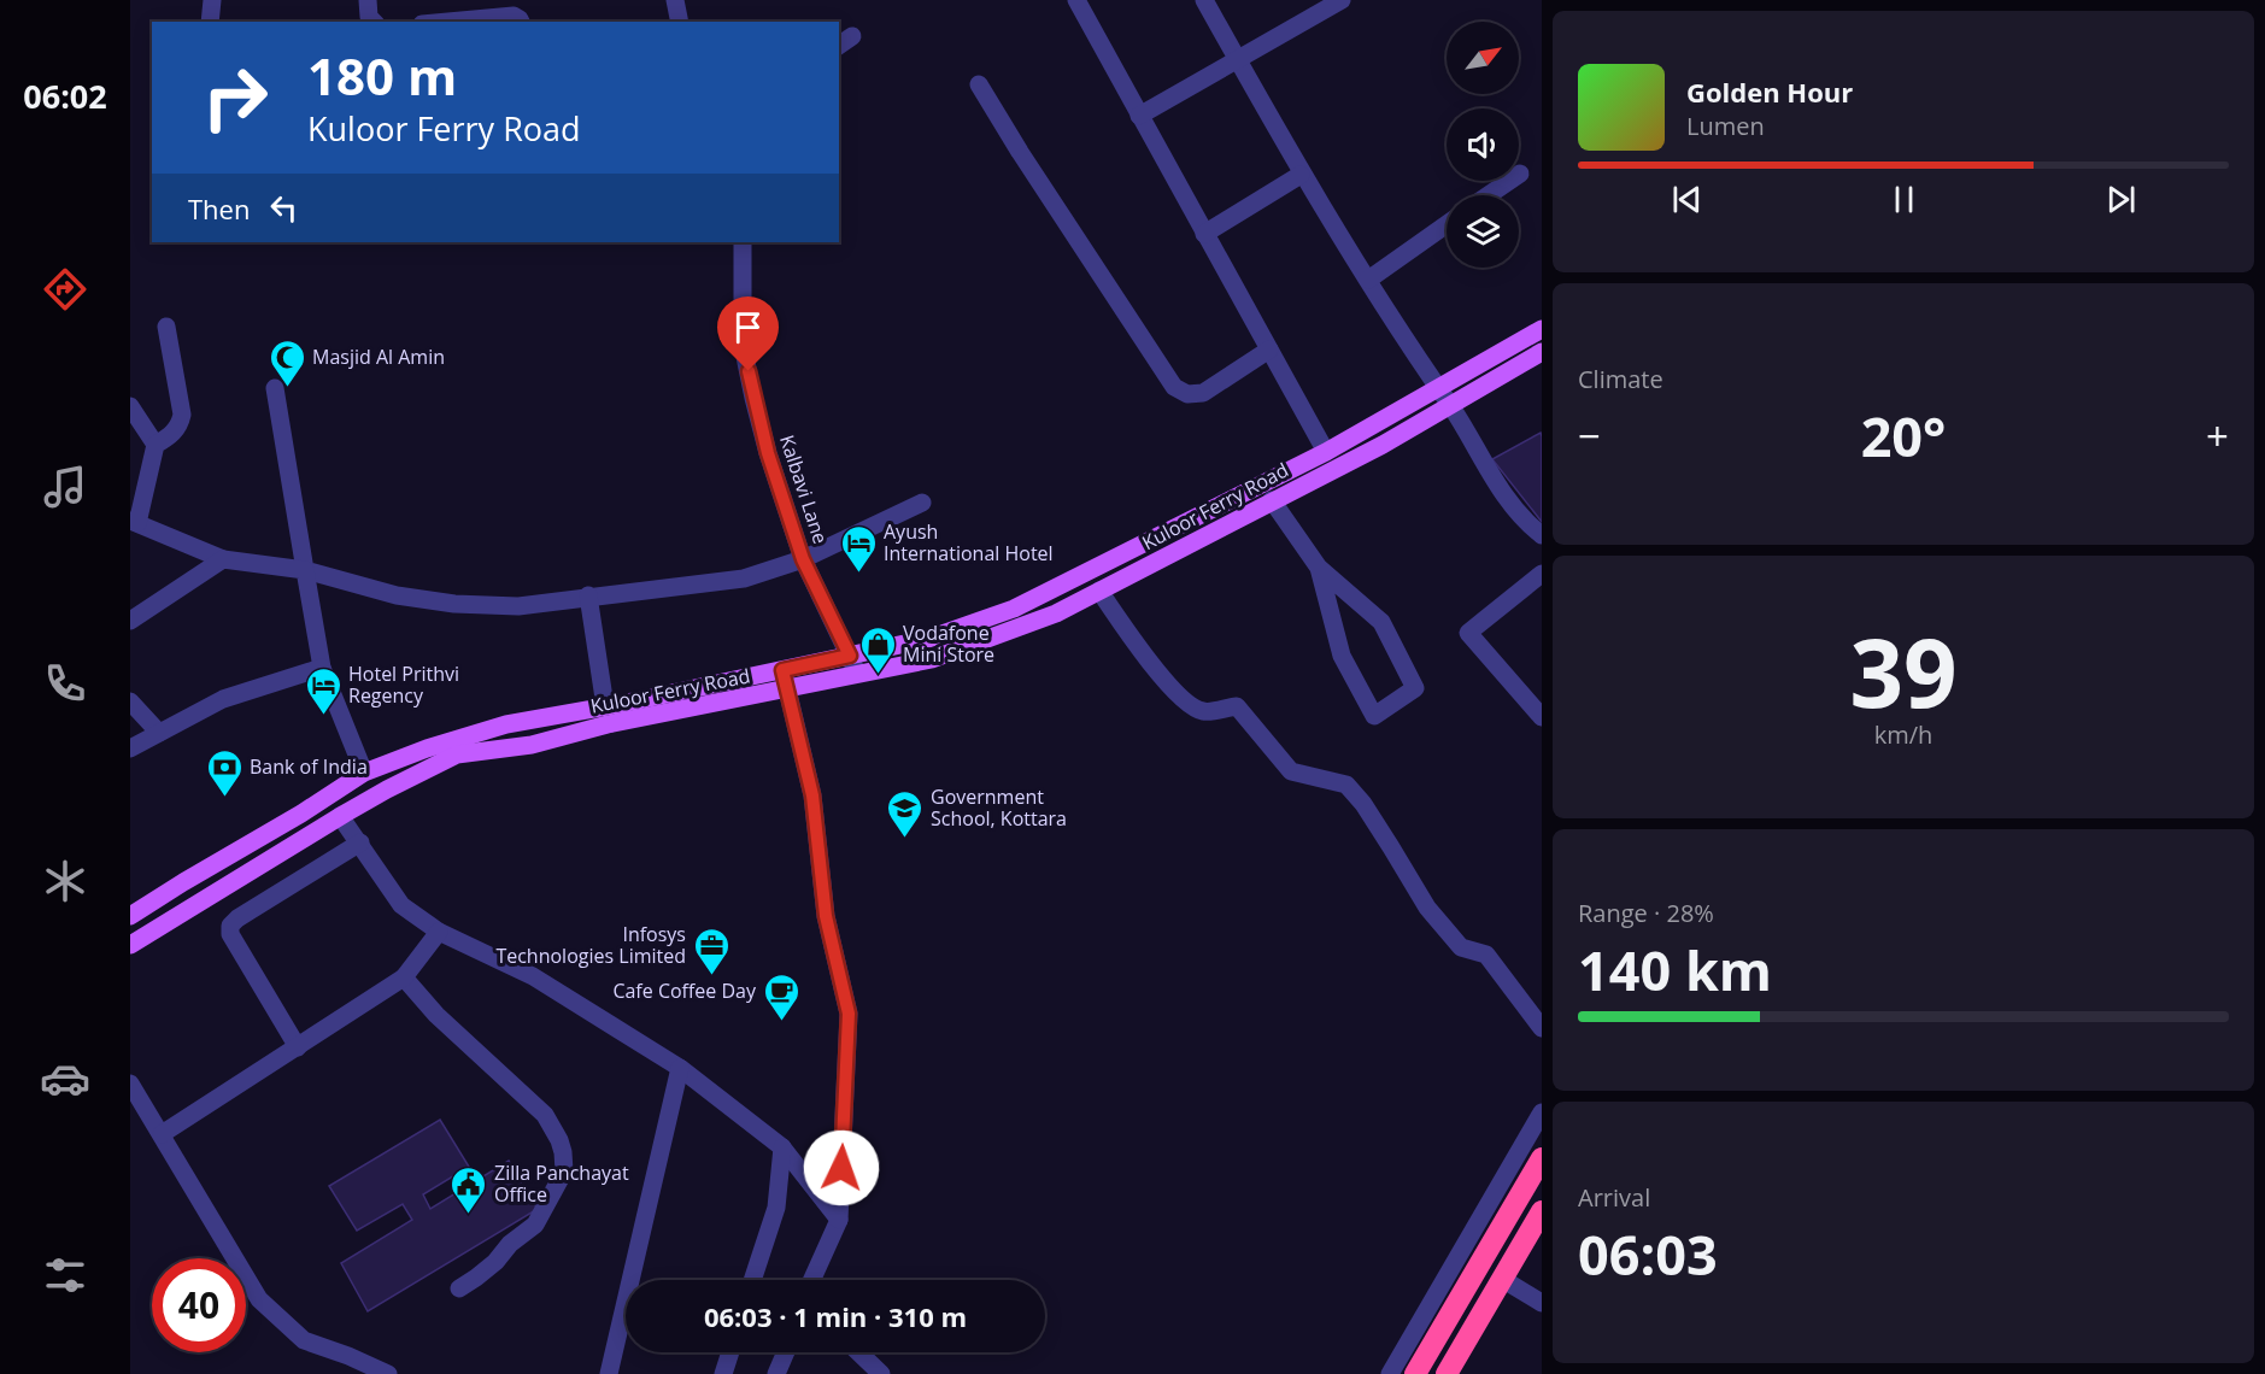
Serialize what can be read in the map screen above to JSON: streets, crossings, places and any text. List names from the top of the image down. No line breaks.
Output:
{"streets":{"main road":["Kuloor Ferry Road"],"street":["Kalbavi Lane"]},"crossings":[["Kalbavi Lane","Kuloor Ferry Road"]],"places":{"mosque":["Masjid Al Amin"],"hotel":["Ayush International Hotel","Hotel Prithvi Regency"],"shop":["Vodafone Mini Store"],"bank":["Bank of India"],"school or university":["Government School, Kottara"],"office":["Infosys Technologies Limited"],"cafe":["Cafe Coffee Day"],"public building":["Zilla Panchayat Office"]},"north":"top right","page":{"tabs":"06:02","turn":["180 m","Kuloor Ferry Road"],"song":["Golden Hour","Lumen"],"then":"Then","tile":["Climate",["39","km/h"],["Range · 28%","140 km"],["Arrival","06:03"]],"heat":["−","20°","+"],"limit":"40","trip":"06:03 · 1 min · 310 m"}}
